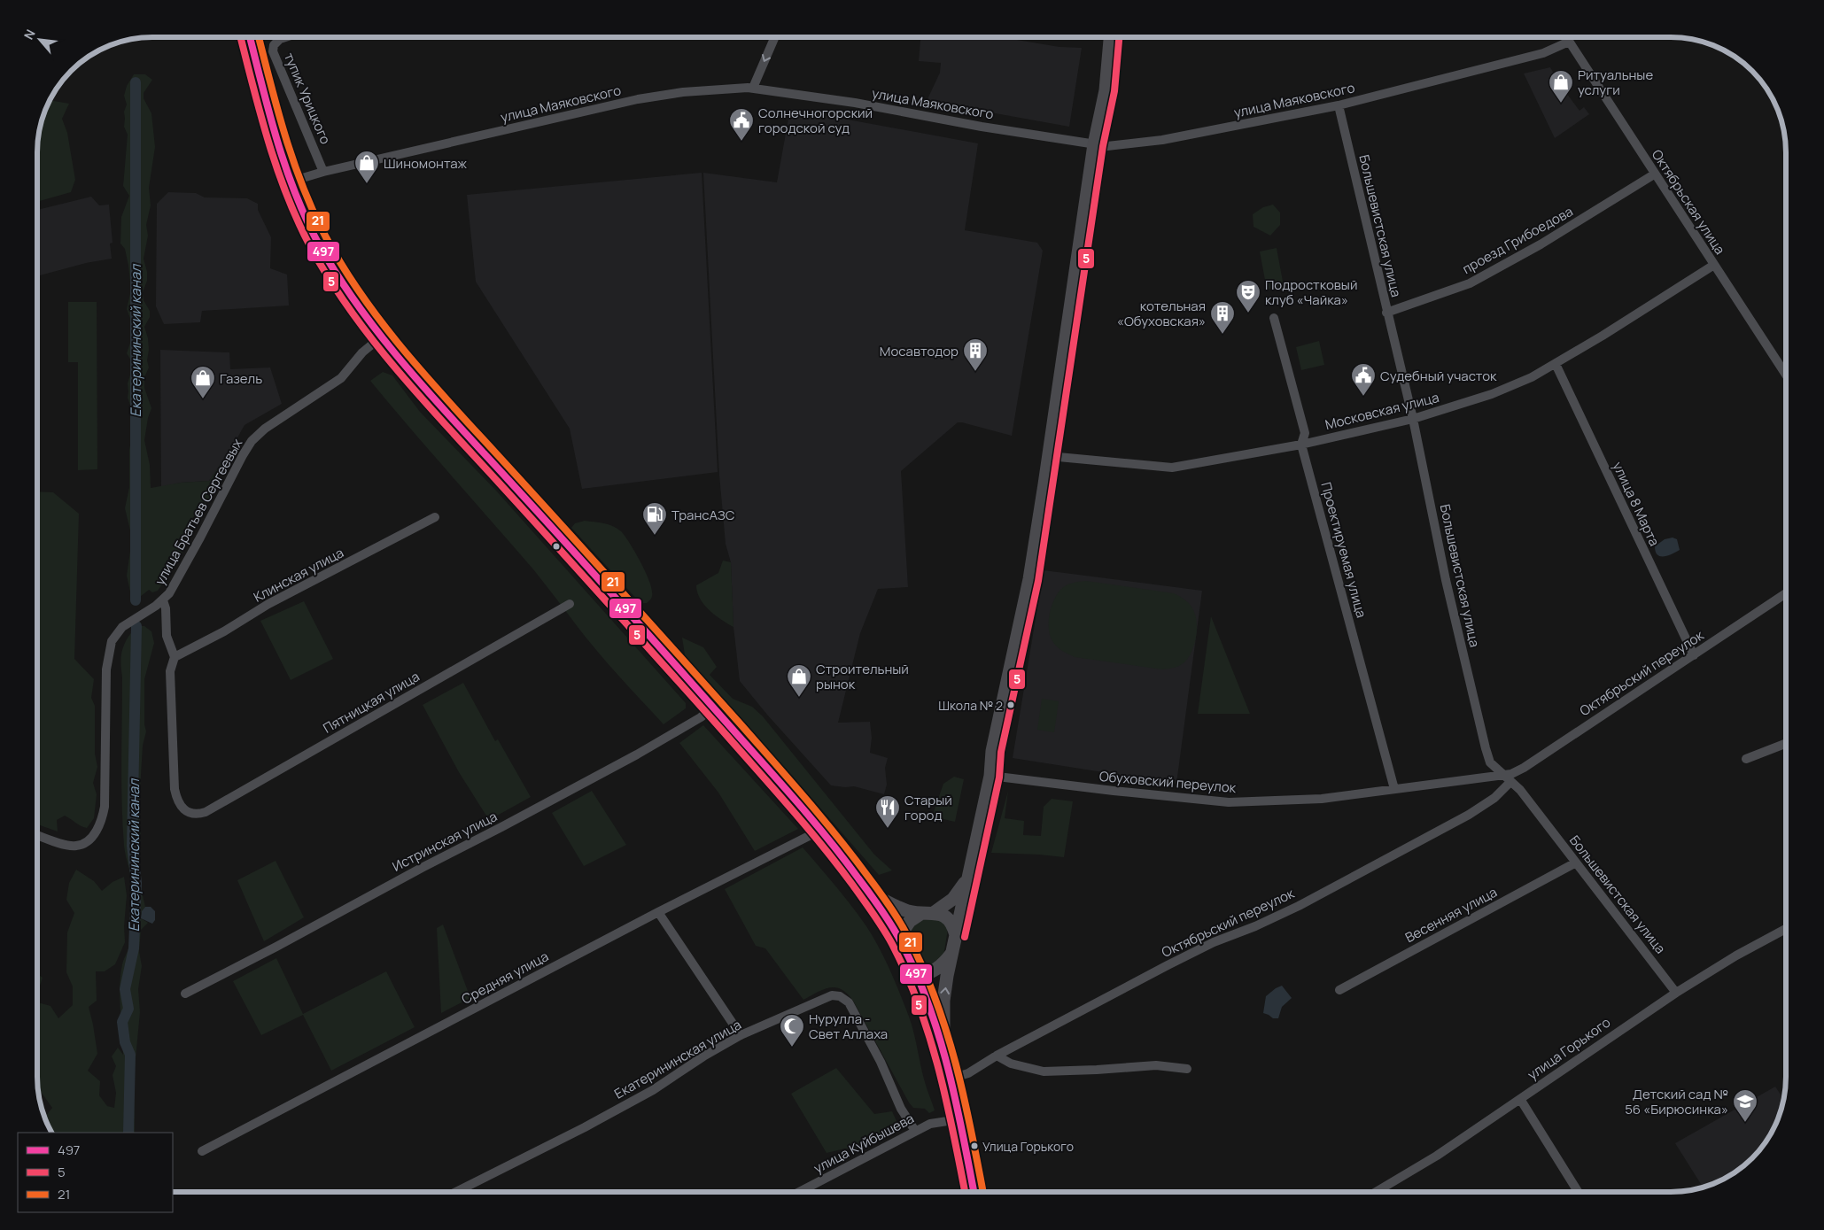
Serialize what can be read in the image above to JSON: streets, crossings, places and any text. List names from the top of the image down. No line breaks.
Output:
{"streets":{"street":["тупик Урицкого","улица Маяковского","Октябрьская улица","Большевистская улица","проезд Грибоедова","Московская улица","улица 8 Марта","улица Братьев Сергеевых","Проектируемая улица","Клинская улица","Октябрьский переулок","Пятницкая улица","Обуховский переулок","Истринская улица","Весенняя улица","Средняя улица","улица Горького","Екатерининская улица","улица Куйбышева"]},"crossings":[["тупик Урицкого","улица Маяковского"],["улица Маяковского","Октябрьская улица"],["улица Маяковского","Большевистская улица"],["Октябрьская улица","проезд Грибоедова"],["Октябрьская улица","Московская улица"],["Большевистская улица","проезд Грибоедова"],["Большевистская улица","Московская улица"],["Большевистская улица","Октябрьский переулок"],["Большевистская улица","Обуховский переулок"],["Большевистская улица","Весенняя улица"],["Большевистская улица","улица Горького"],["Московская улица","улица 8 Марта"],["Московская улица","Проектируемая улица"],["улица 8 Марта","Октябрьский переулок"],["Проектируемая улица","Обуховский переулок"],["Клинская улица","Пятницкая улица"],["Октябрьский переулок","Обуховский переулок"],["Екатерининская улица","улица Куйбышева"]],"water":["Екатерининский канал"],"places":{"shop":["Ритуальные услуги","Шиномонтаж","Газель","Строительный рынок"],"public building":["Солнечногорский городской суд","Судебный участок"],"theatre":["Подростковый клуб «Чайка»"],"building":["котельная «Обуховская»","Мосавтодор"],"fuel station":["ТрансАЗС"],"other":["Школа № 2","Улица Горького"],"restaurant":["Старый город"],"mosque":["Нурулла - Свет Аллаха"],"school or university":["Детский сад № 56 «Бирюсинка»"]},"lines":["transit line 5","transit line 21","transit line 497"],"legend":["497","5","21"],"north":"top left"}
